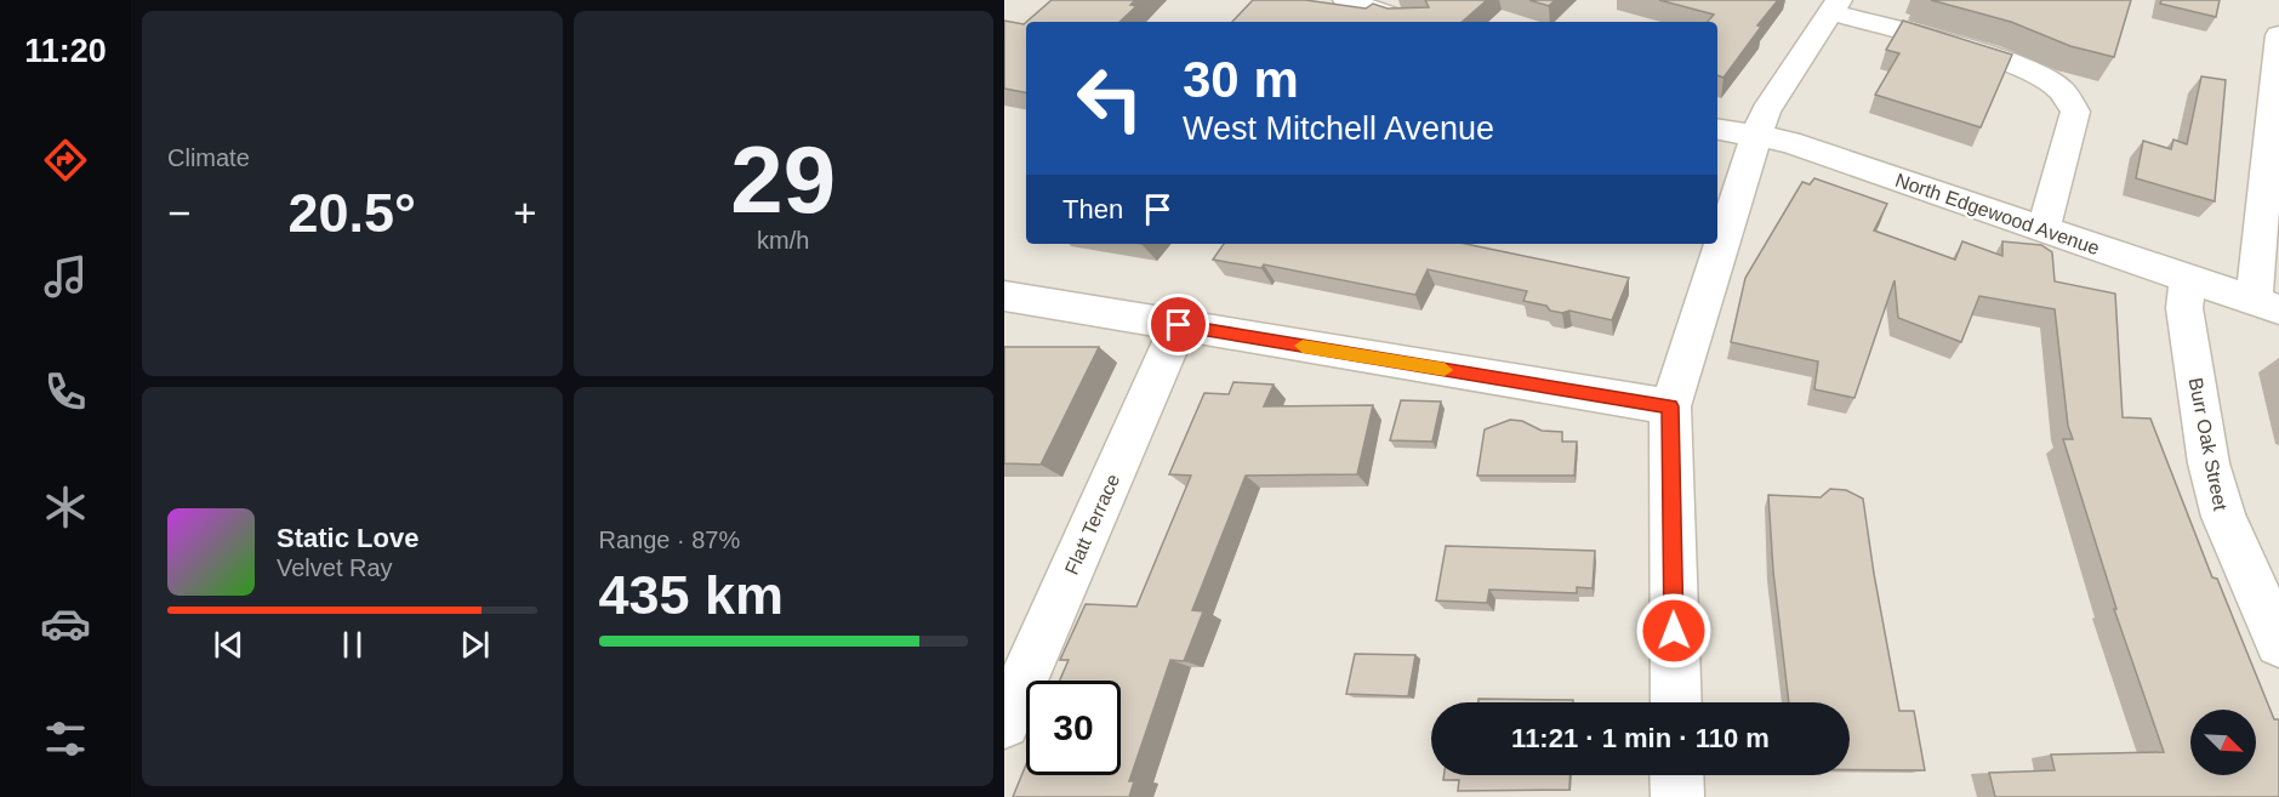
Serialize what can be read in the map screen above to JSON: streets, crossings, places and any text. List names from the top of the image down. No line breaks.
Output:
{"streets":{"street":["North Edgewood Avenue","Burr Oak Street","Flatt Terrace"]},"crossings":[["North Edgewood Avenue","Burr Oak Street"]],"north":"bottom right","page":{"tabs":"11:20","tile":["Climate",["29","km/h"],["Range · 87%","435 km"]],"turn":["30 m","West Mitchell Avenue"],"then":"Then","heat":["−","20.5°","+"],"song":["Static Love","Velvet Ray"],"limit":"30","trip":"11:21 · 1 min · 110 m"}}
